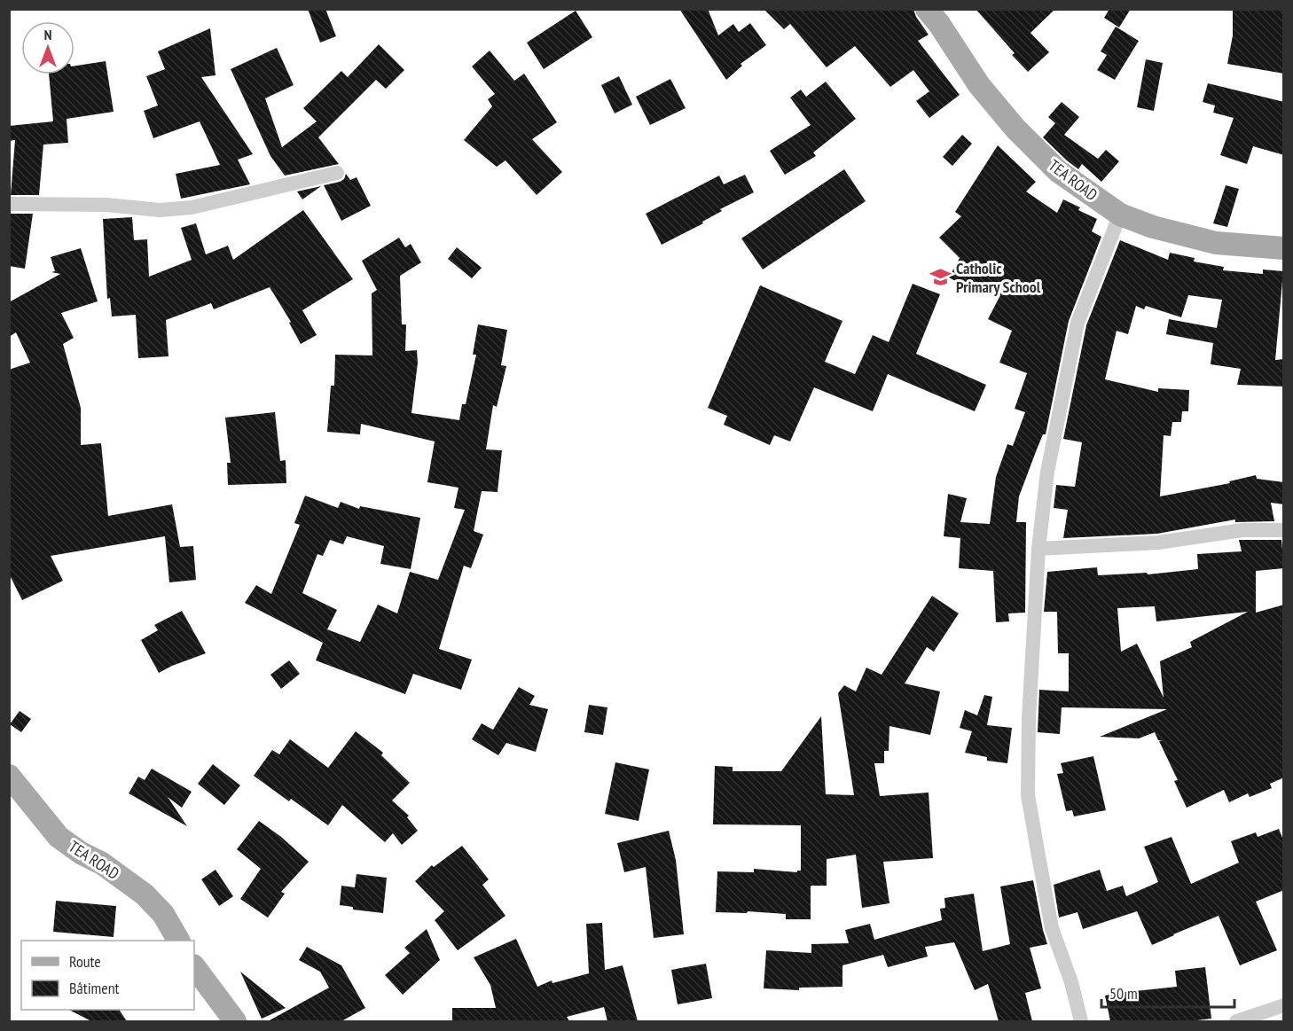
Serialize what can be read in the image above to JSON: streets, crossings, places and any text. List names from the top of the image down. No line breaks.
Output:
{"streets":{"main road":["TEA ROAD"]},"places":{"school or university":["Catholic Primary School"]},"legend":["Route","Bâtiment"],"scale_bar":"50 m","north":"top"}
